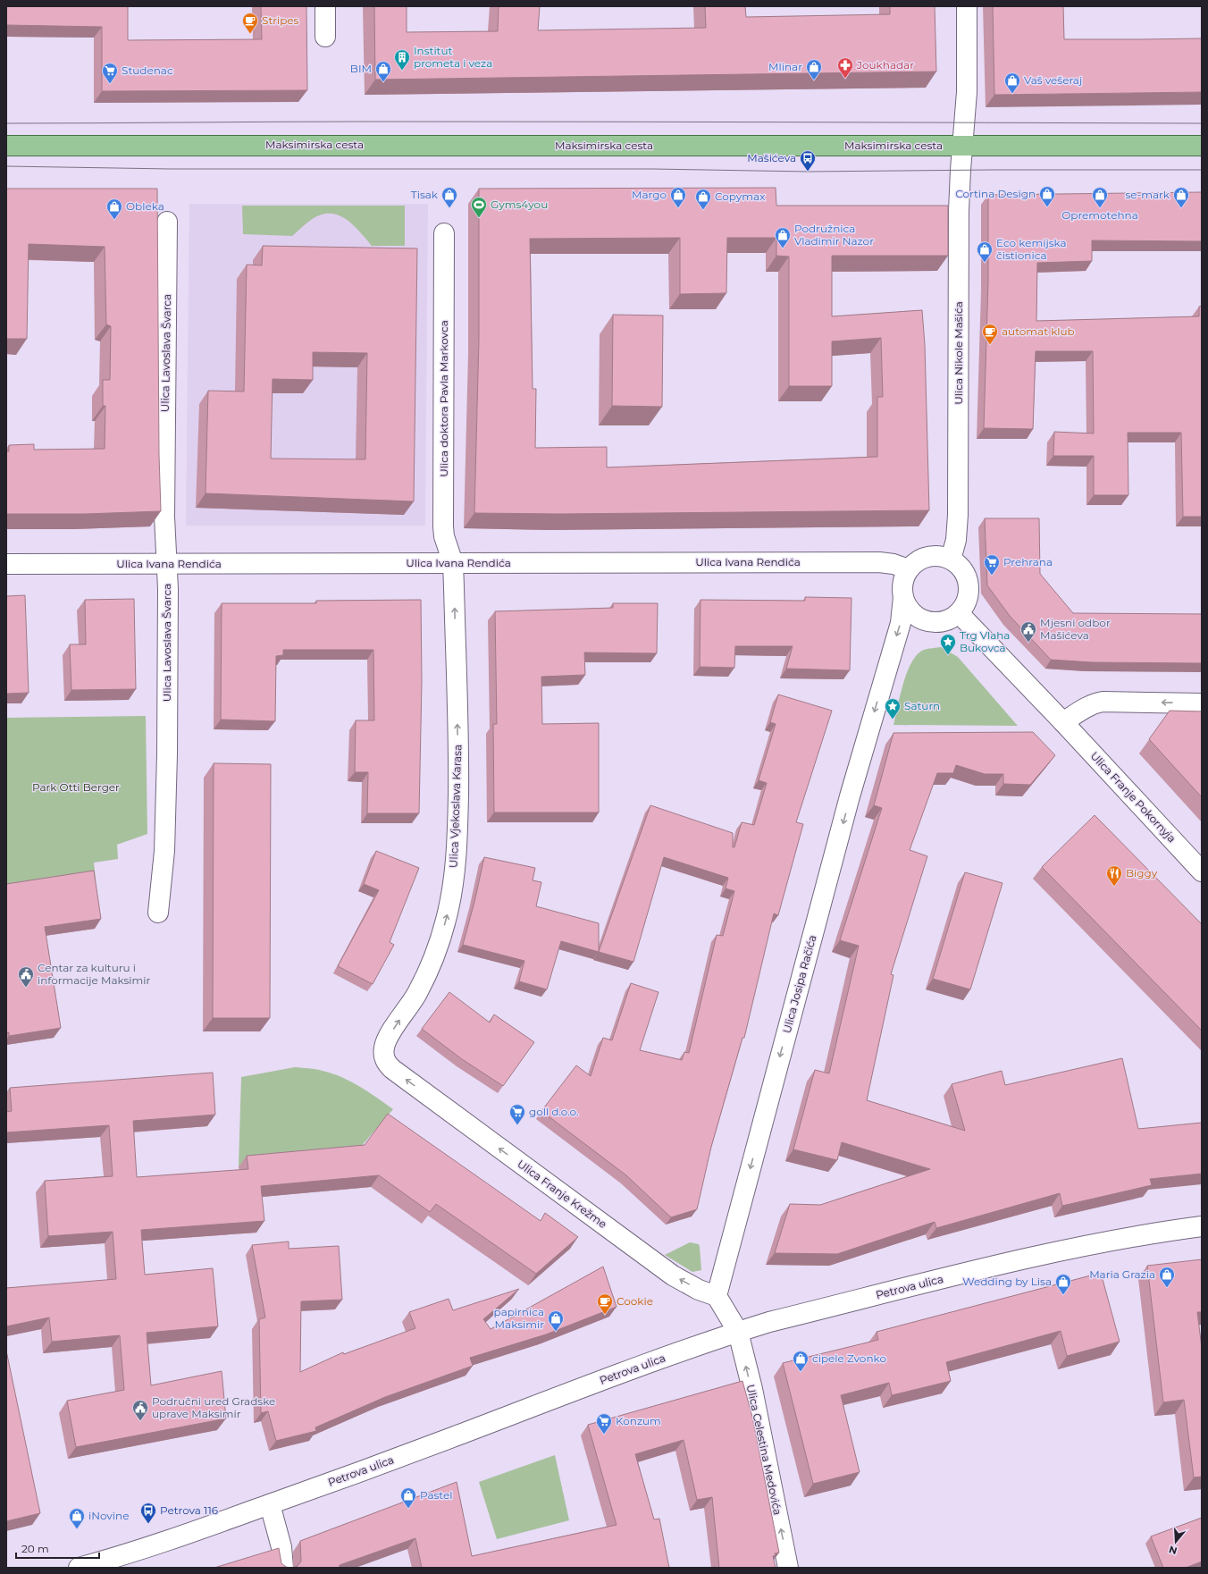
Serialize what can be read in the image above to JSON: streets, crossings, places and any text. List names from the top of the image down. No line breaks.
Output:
{"streets":{"main road":["Maksimirska cesta"],"street":["Ulica Lavoslava Švarca","Ulica Nikole Mašića","Ulica doktora Pavla Markovca","Ulica Ivana Rendića","Ulica Franje Pokornyja","Ulica Vjekoslava Karasa","Ulica Josipa Račića","Ulica Franje Krežme","Petrova ulica","Ulica Celestina Medovića"]},"crossings":[["Maksimirska cesta","Ulica Nikole Mašića"],["Ulica Lavoslava Švarca","Ulica Ivana Rendića"],["Ulica Nikole Mašića","Ulica Ivana Rendića"],["Ulica Nikole Mašića","Ulica Josipa Račića"],["Ulica doktora Pavla Markovca","Ulica Ivana Rendića"],["Ulica doktora Pavla Markovca","Ulica Vjekoslava Karasa"],["Ulica Ivana Rendića","Ulica Vjekoslava Karasa"],["Ulica Ivana Rendića","Ulica Josipa Račića"],["Ulica Vjekoslava Karasa","Ulica Franje Krežme"],["Ulica Josipa Račića","Ulica Franje Krežme"],["Petrova ulica","Ulica Celestina Medovića"]],"one_way":["Ulica Vjekoslava Karasa","Ulica Josipa Račića","Ulica Franje Krežme","Ulica Celestina Medovića"],"parks":["Park Otti Berger"],"places":{"cafe":["Stripes","automat klub","Cookie"],"building":["Institut prometa i veza"],"pharmacy":["Joukhadar"],"shop":["Mlinar","BIM","Vaš vešeraj","Cortina Design","Tisak","Margo","Opremotehna","se-mark","Copymax","Obleka","Podružnica Vladimir Nazor","Eco kemijska čistionica","Maria Grazia","Wedding by Lisa","papirnica Maksimir","cipele Zvonko","Pastel","iNovine"],"supermarket":["Studenac","Prehrana","goll d.o.o.","Konzum"],"bus stop":["Mašićeva","Petrova 116"],"sports":["Gyms4you"],"public building":["Mjesni odbor Mašićeva","Centar za kulturu i informacije Maksimir","Područni ured Gradske uprave Maksimir"],"place":["Trg Vlaha Bukovca","Saturn"],"restaurant":["Biggy"]},"scale_bar":"20 m","north":"bottom"}
